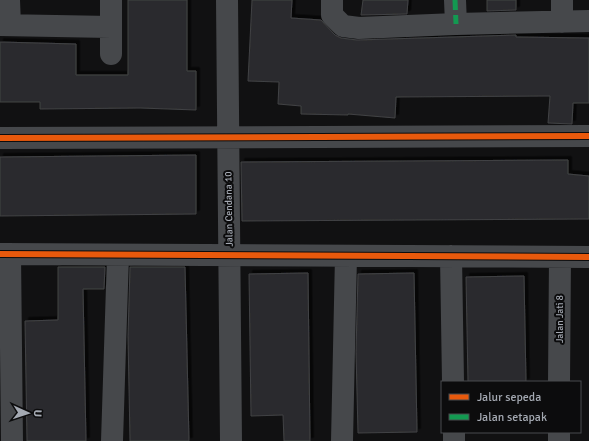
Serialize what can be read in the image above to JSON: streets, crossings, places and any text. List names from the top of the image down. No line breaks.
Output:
{"streets":{"street":["Jalan Cendana 10","Jalan Jati 8"]},"legend":["Jalur sepeda","Jalan setapak"],"north":"right"}
